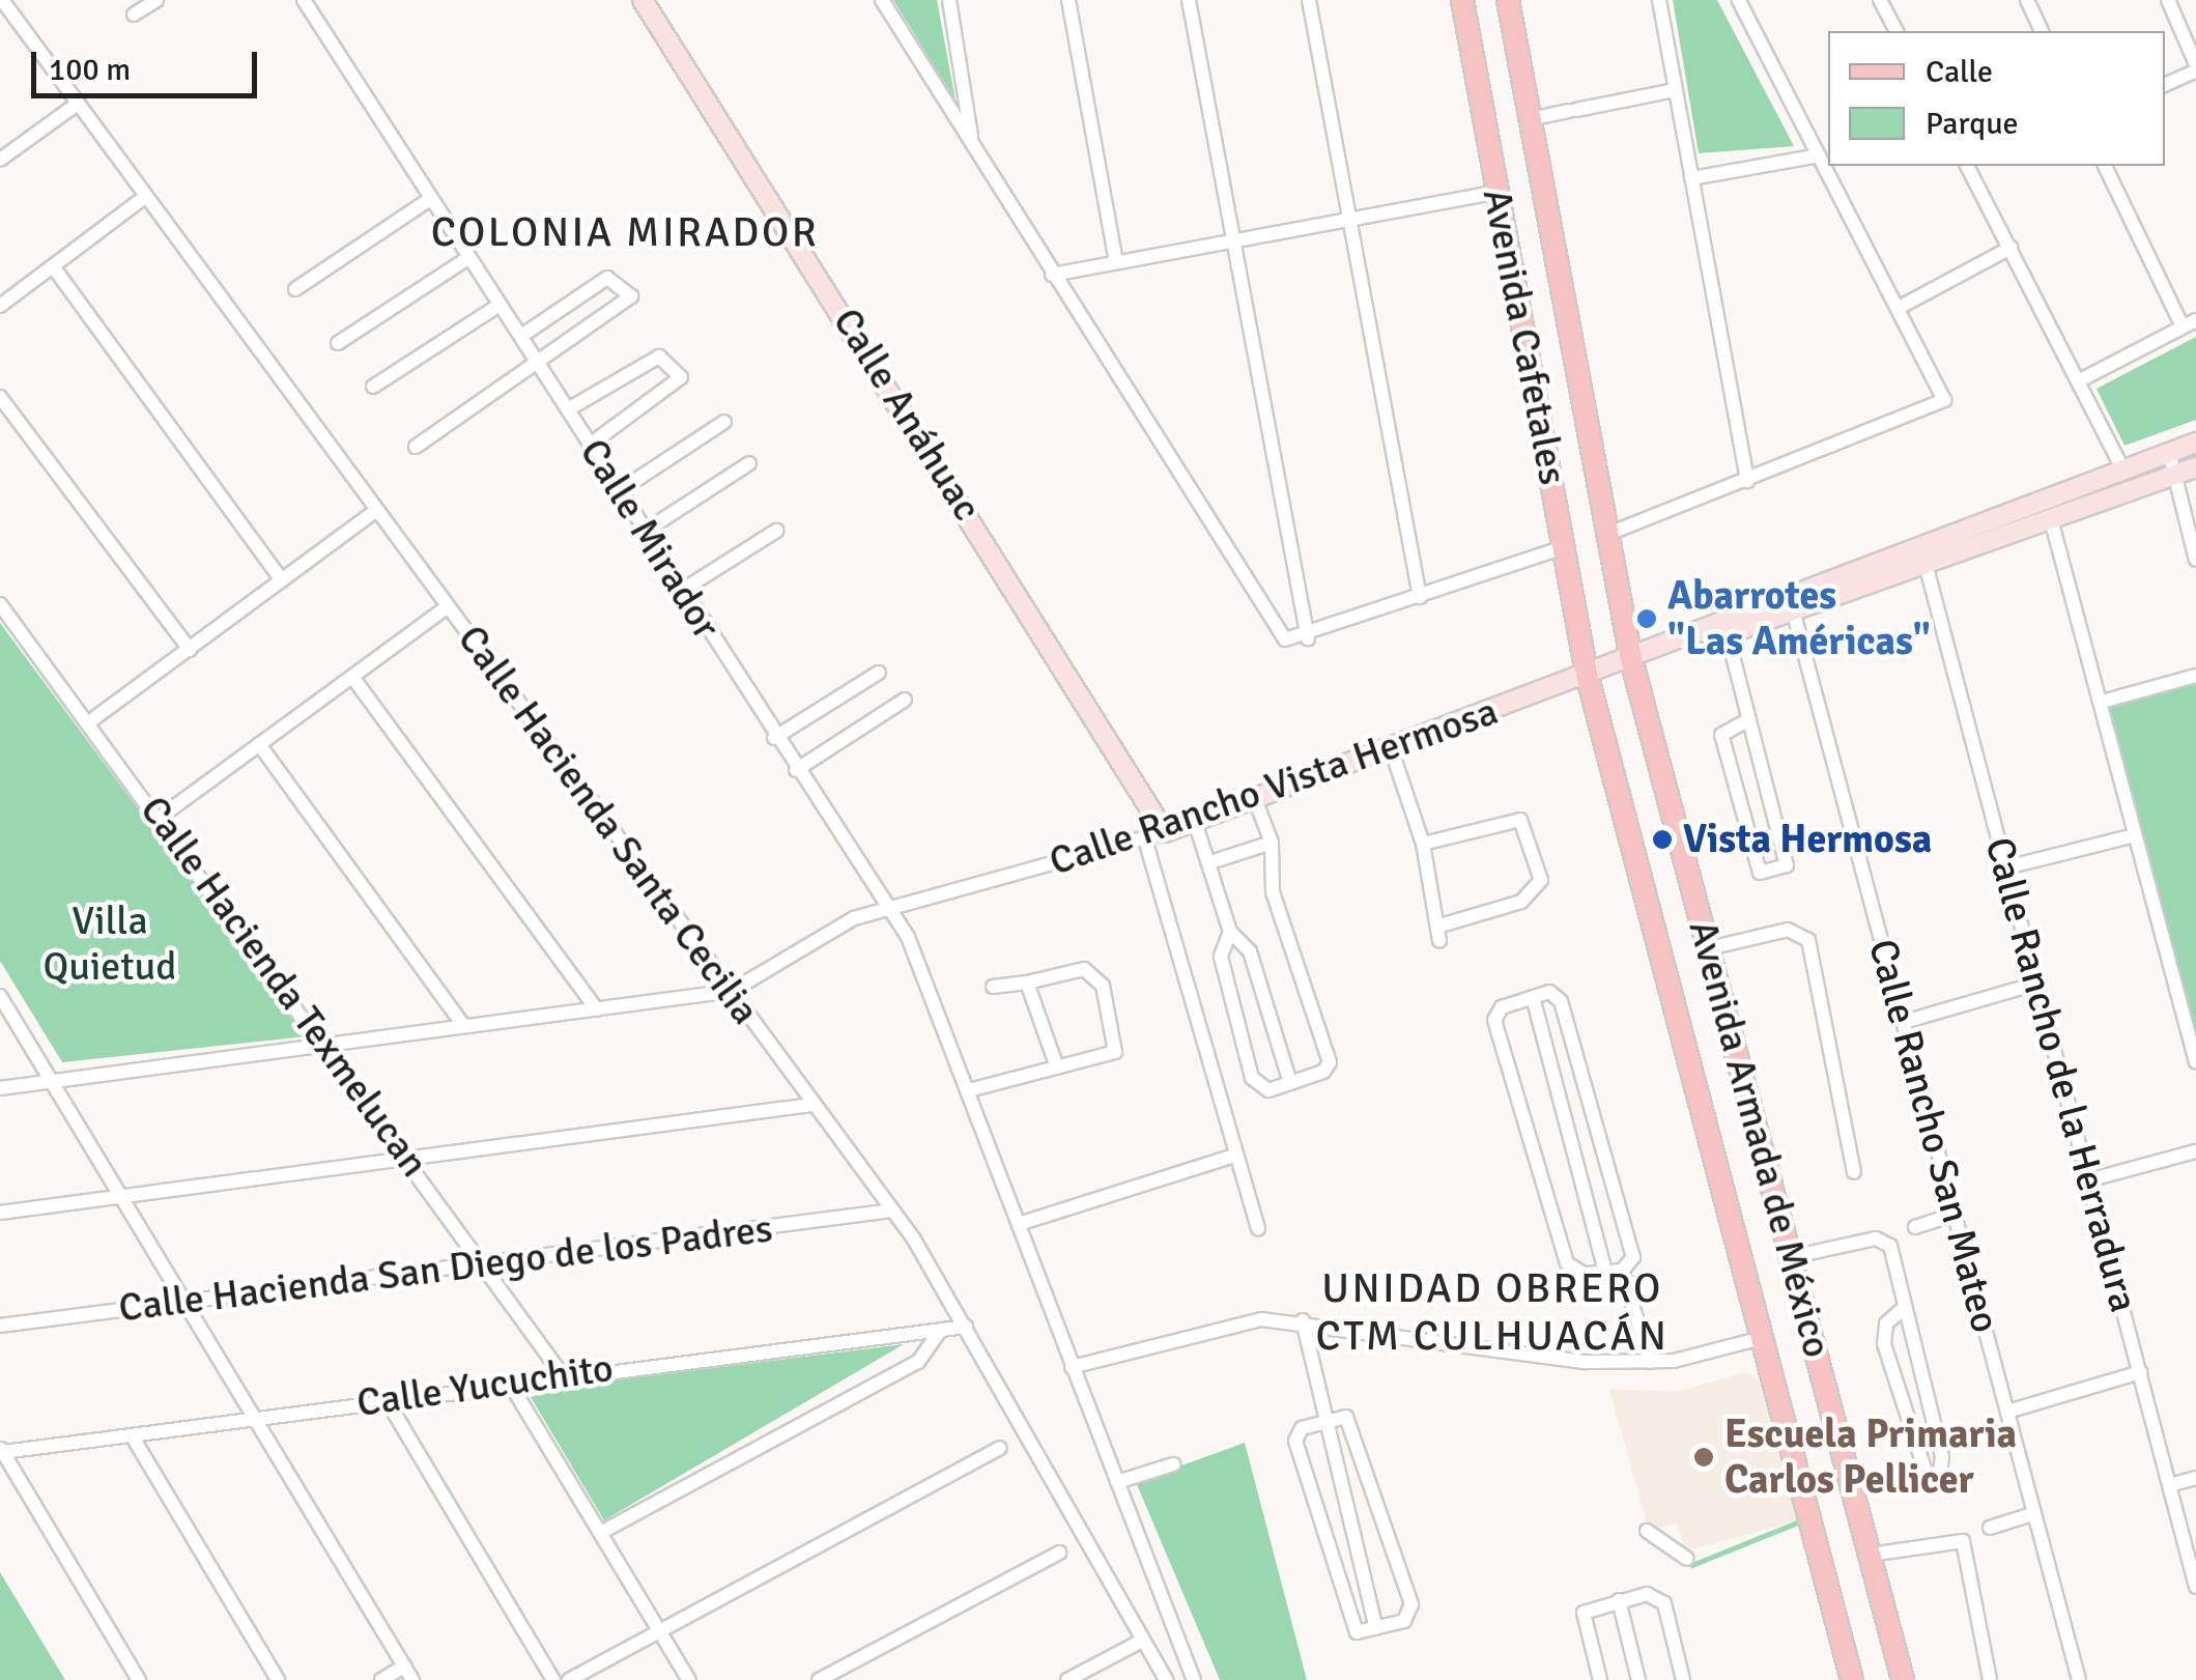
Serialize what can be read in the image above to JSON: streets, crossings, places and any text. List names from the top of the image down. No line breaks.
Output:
{"streets":{"main road":["Avenida Cafetales","Avenida Armada de México"],"street":["Calle Anáhuac","Calle Mirador","Calle Rancho Vista Hermosa","Calle Hacienda Santa Cecilia","Calle Hacienda Texmelucan","Calle Rancho de la Herradura","Calle Rancho San Mateo","Calle Hacienda San Diego de los Padres","Calle Yucuchito"]},"crossings":[["Avenida Cafetales","Calle Rancho Vista Hermosa"],["Avenida Cafetales","Avenida Armada de México"],["Calle Anáhuac","Calle Rancho Vista Hermosa"],["Calle Mirador","Calle Rancho Vista Hermosa"],["Calle Rancho Vista Hermosa","Calle Hacienda Santa Cecilia"],["Calle Rancho Vista Hermosa","Calle Rancho de la Herradura"],["Calle Rancho Vista Hermosa","Calle Rancho San Mateo"],["Calle Rancho Vista Hermosa","Avenida Armada de México"],["Calle Hacienda Santa Cecilia","Calle Hacienda San Diego de los Padres"],["Calle Hacienda Santa Cecilia","Calle Yucuchito"],["Calle Hacienda Texmelucan","Calle Hacienda San Diego de los Padres"],["Calle Hacienda Texmelucan","Calle Yucuchito"]],"districts":["COLONIA MIRADOR","UNIDAD OBRERO CTM CULHUACÁN"],"parks":["Villa Quietud"],"places":["Abarrotes \"Las Américas\"","Vista Hermosa","Escuela Primaria Carlos Pellicer"],"legend":["Calle","Parque"],"scale_bar":"100 m"}
